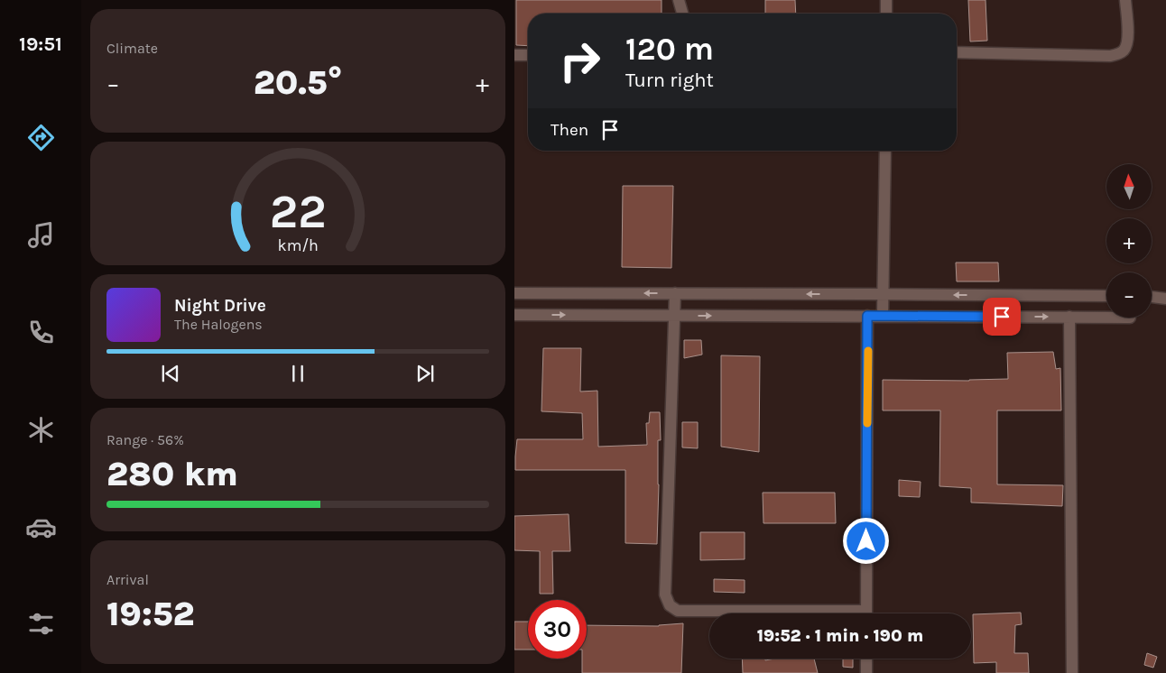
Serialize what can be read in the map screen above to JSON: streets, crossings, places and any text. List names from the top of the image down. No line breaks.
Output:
{"north":"top","page":{"tabs":"19:51","tile":["Climate",["Range · 56%","280 km"],["Arrival","19:52"]],"turn":["120 m","Turn right"],"heat":["−","20.5°","+"],"then":"Then","map_buttons":["+","−"],"song":["Night Drive","The Halogens"],"limit":"30","trip":"19:52 · 1 min · 190 m","gauge":["22","km/h"]}}
